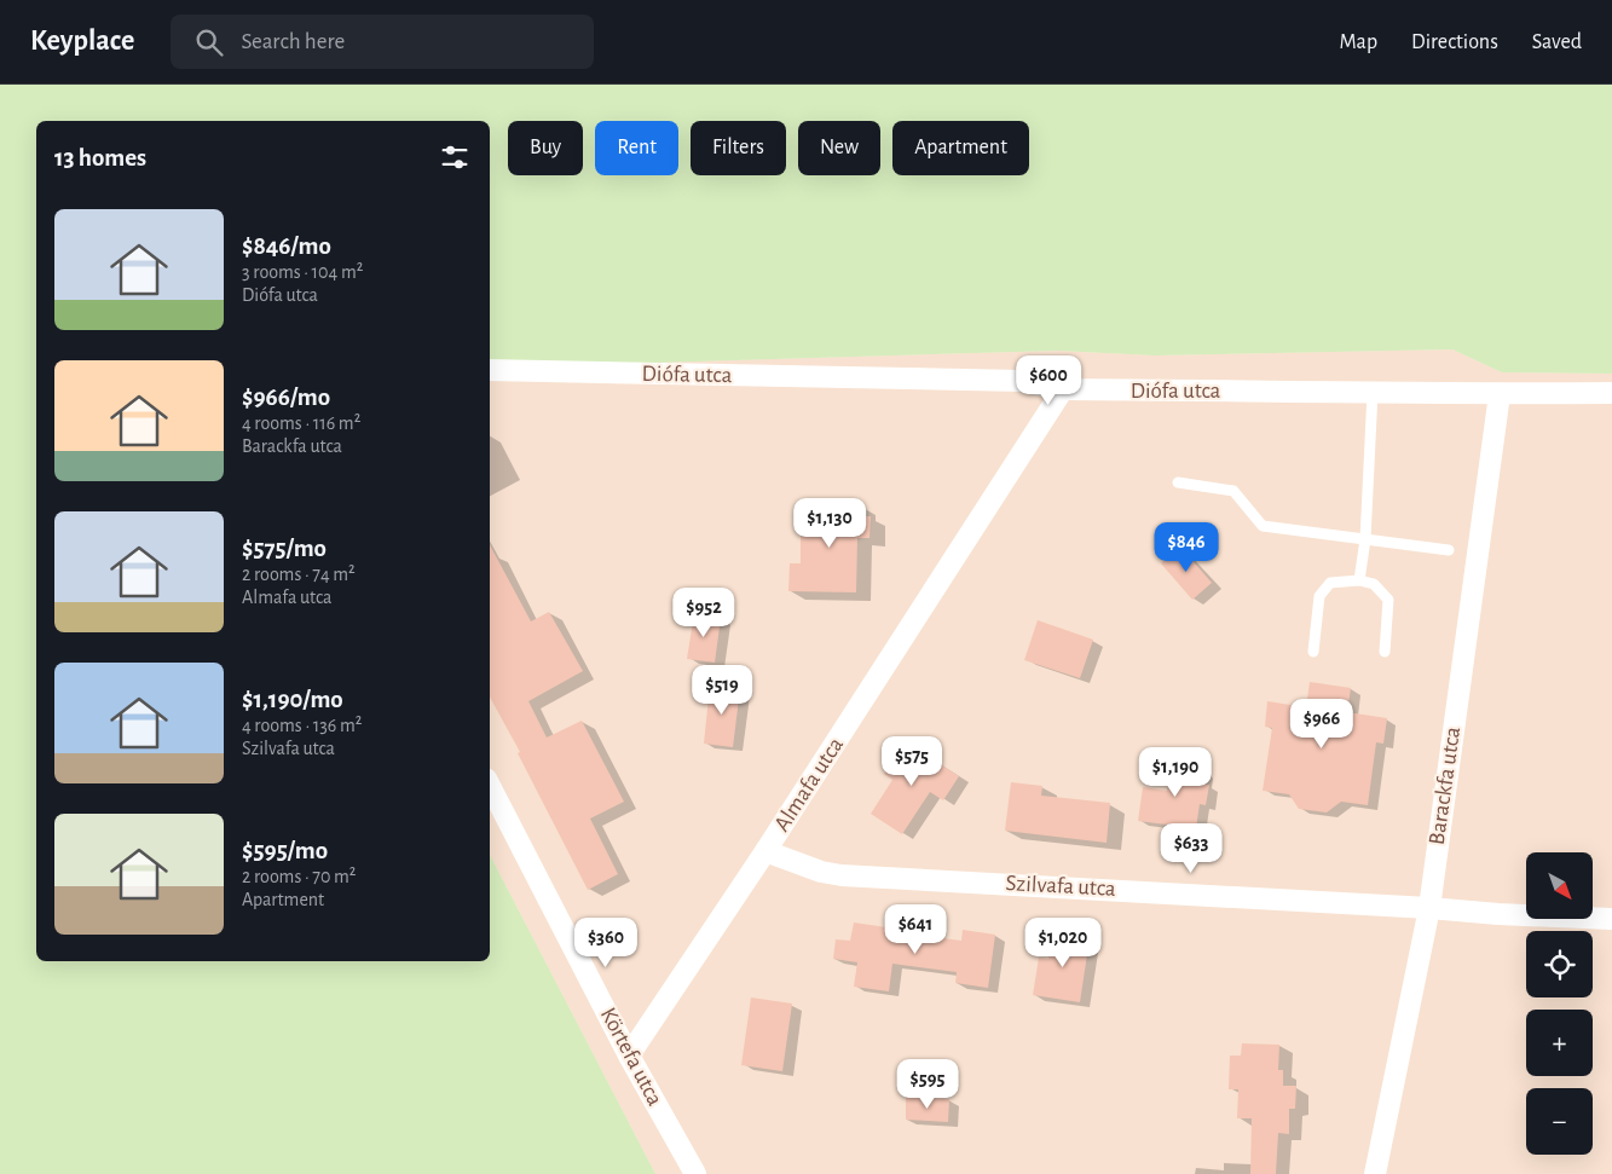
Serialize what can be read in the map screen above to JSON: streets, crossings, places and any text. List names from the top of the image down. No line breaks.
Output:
{"streets":{"street":["Diófa utca","Almafa utca","Barackfa utca","Szilvafa utca","Körtefa utca"]},"crossings":[["Diófa utca","Almafa utca"],["Diófa utca","Barackfa utca"],["Almafa utca","Szilvafa utca"],["Almafa utca","Körtefa utca"],["Barackfa utca","Szilvafa utca"]],"north":"bottom right","page":{"header":"Keyplace","search":"Search here","nav":["Map","Directions","Saved"],"chip":["Buy","Rent","Filters","New","Apartment"],"heading":"13 homes","list":[{"name":"$846/mo","note":"3 rooms · 104 m² · Diófa utca"},{"name":"$966/mo","note":"4 rooms · 116 m² · Barackfa utca"},{"name":"$575/mo","note":"2 rooms · 74 m² · Almafa utca"},{"name":"$1,190/mo","note":"4 rooms · 136 m² · Szilvafa utca"},{"name":"$595/mo","note":"2 rooms · 70 m² · Apartment"}],"price":["$600","$1,130","$846","$952","$519","$966","$575","$1,190","$633","$641","$360","$1,020","$595"],"map_buttons":["+","−"]}}
